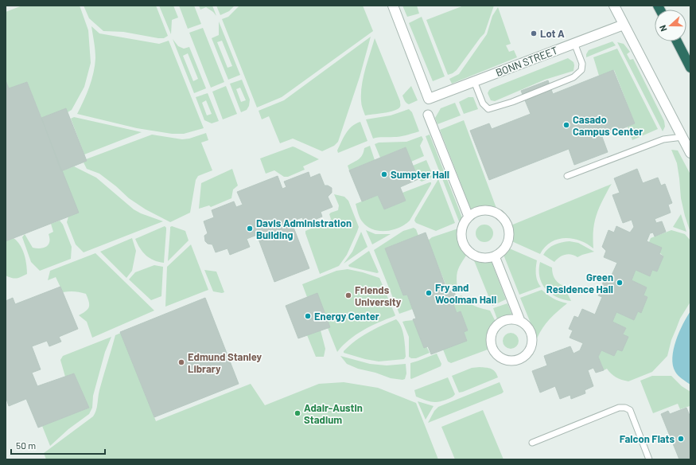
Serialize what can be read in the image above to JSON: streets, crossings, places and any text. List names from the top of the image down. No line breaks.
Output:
{"streets":{"street":["BONN STREET"]},"places":["Lot A","Casado Campus Center","Sumpter Hall","Davis Administration Building","Green Residence Hall","Fry and Woolman Hall","Friends University","Energy Center","Edmund Stanley Library","Adair-Austin Stadium","Falcon Flats"],"scale_bar":"50 m","north":"left"}
